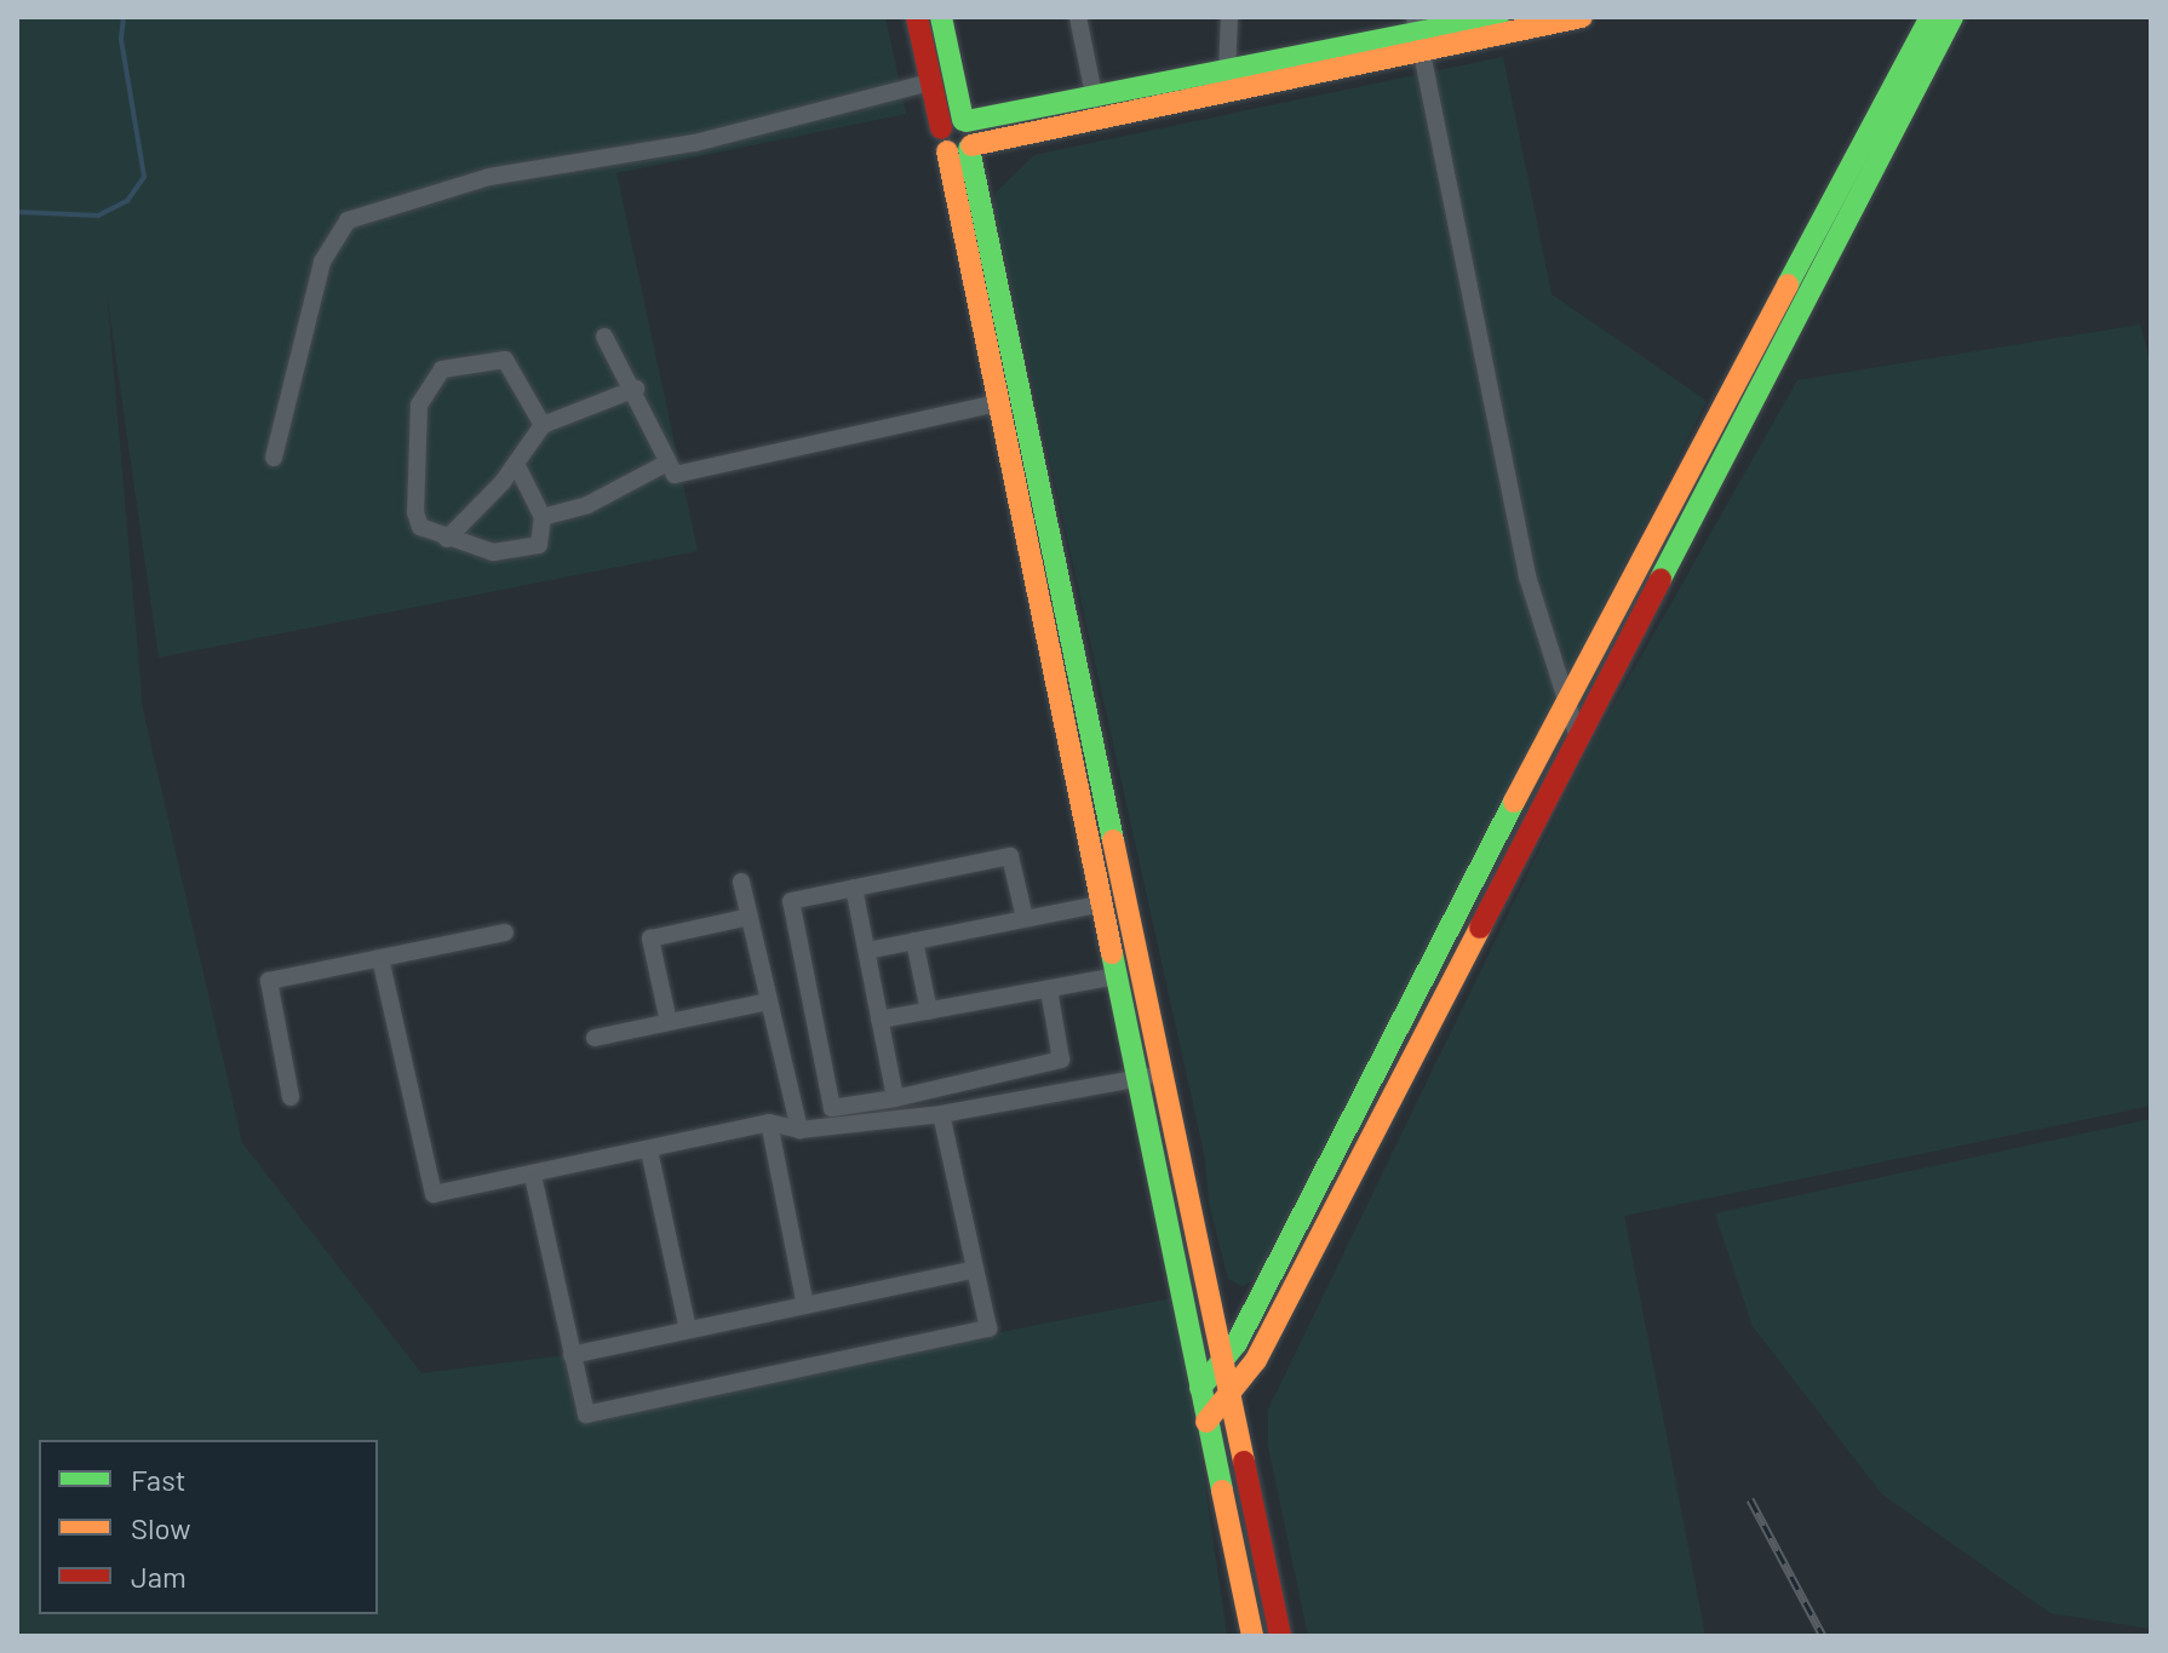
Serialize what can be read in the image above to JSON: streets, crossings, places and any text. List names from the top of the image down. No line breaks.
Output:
{"legend":["Fast","Slow","Jam"]}
